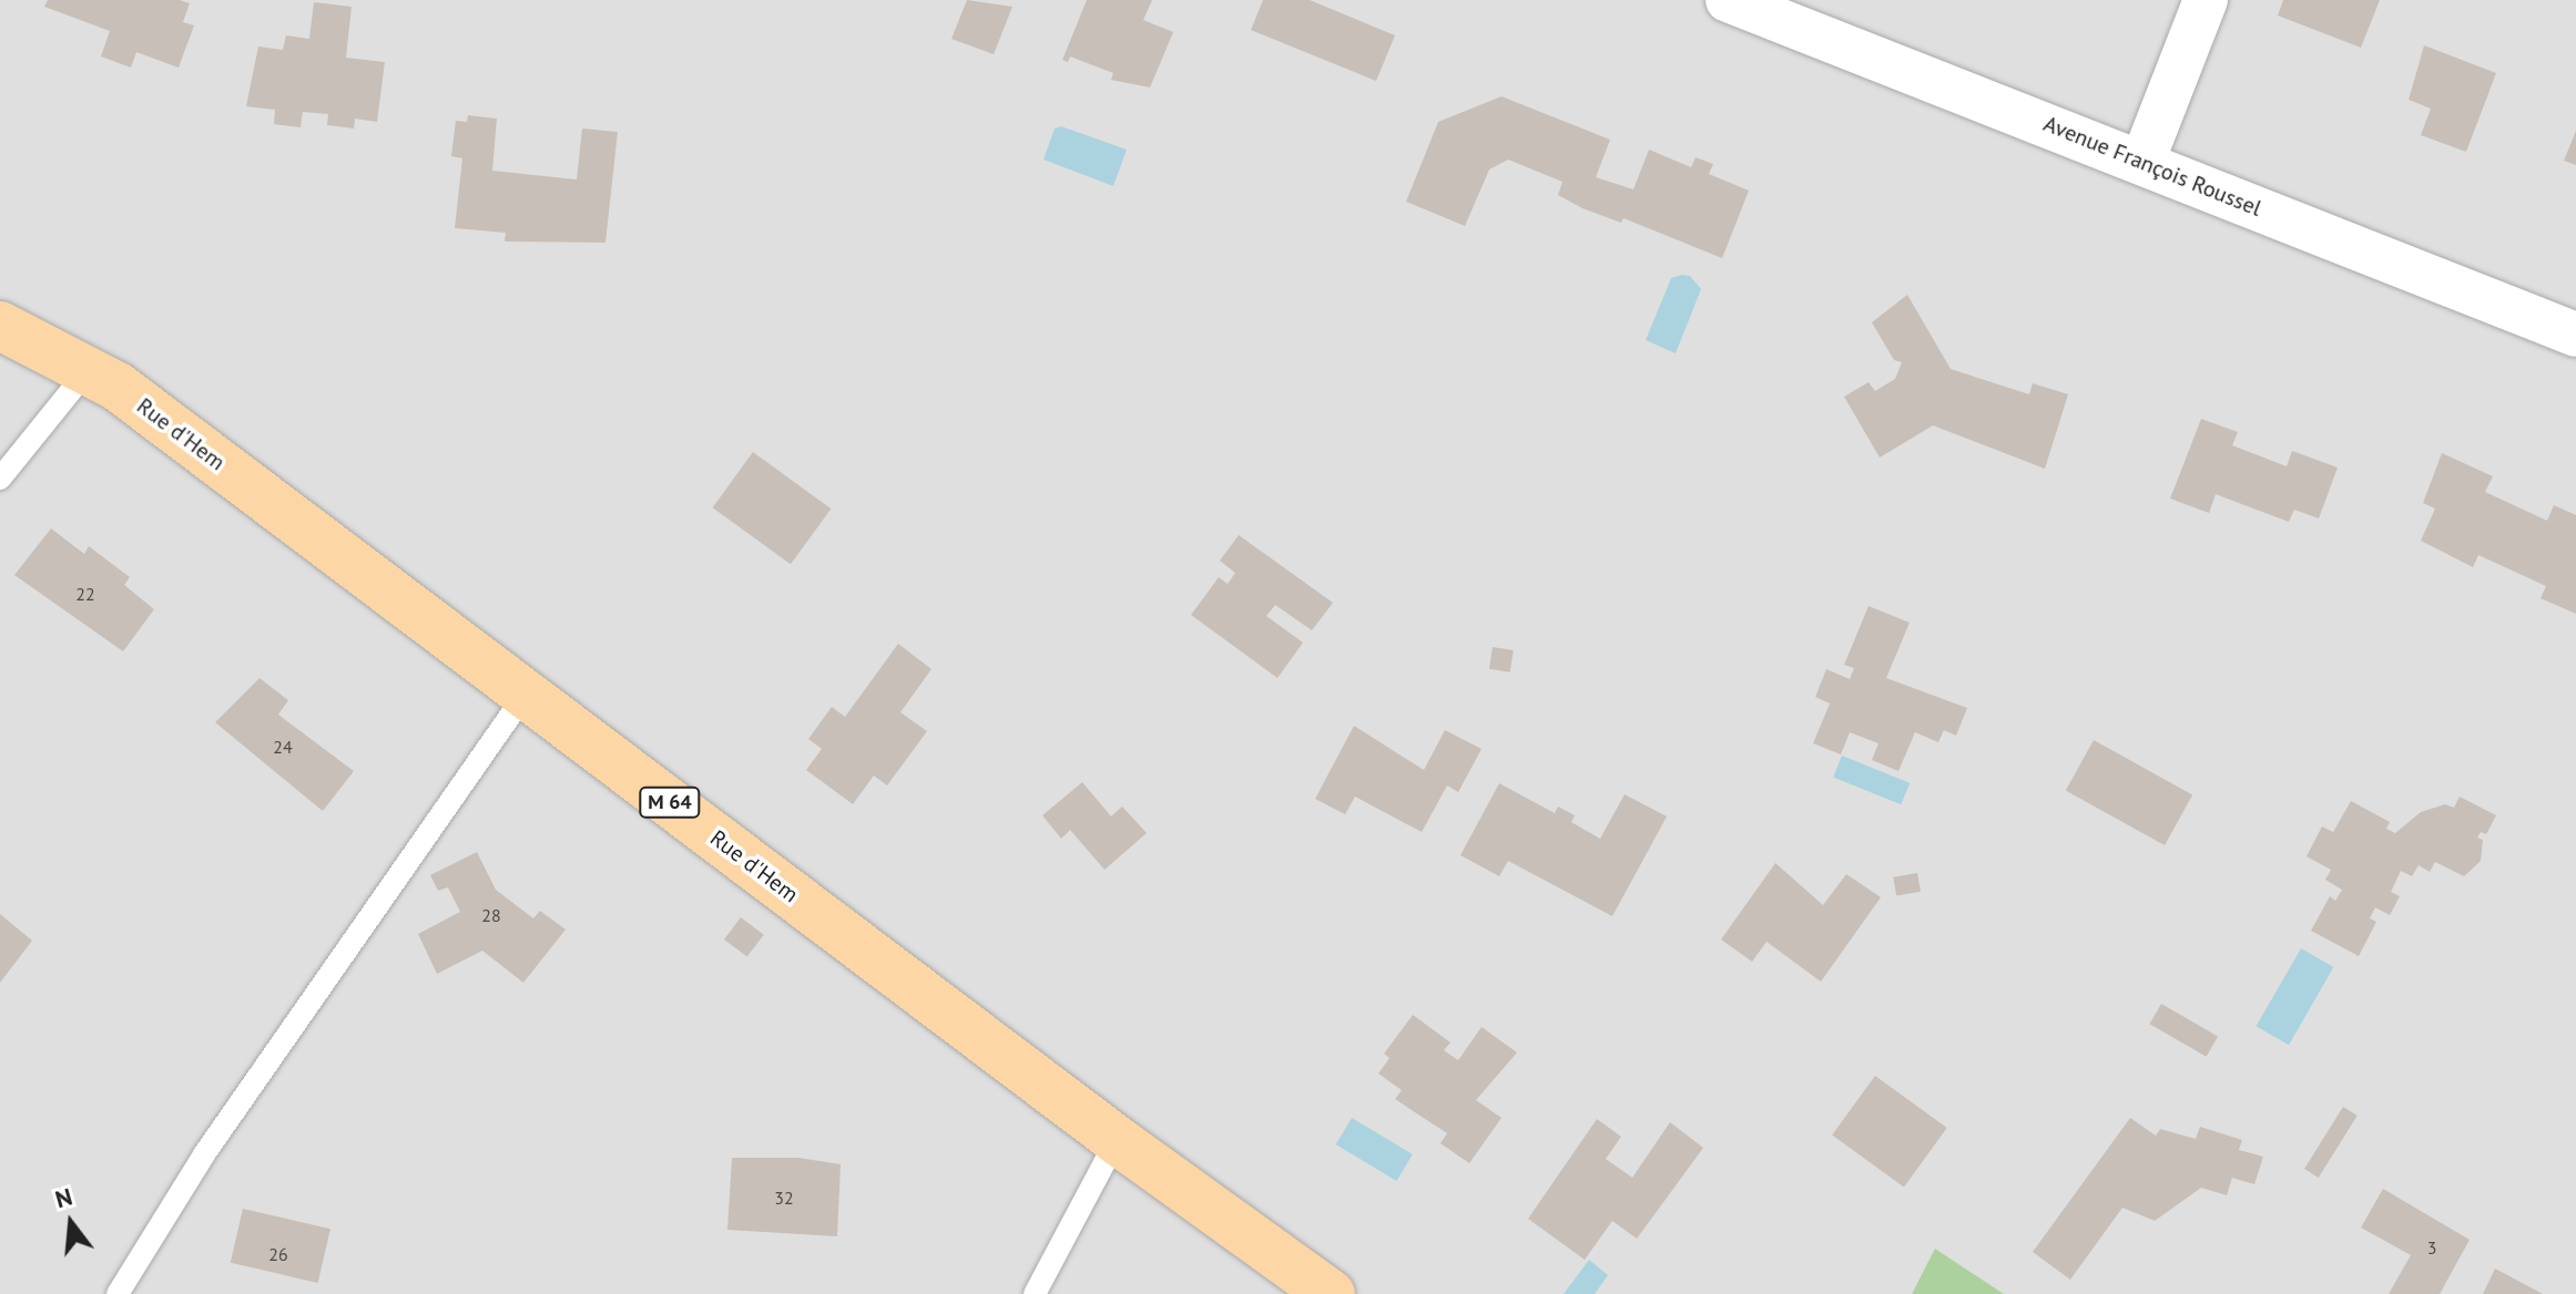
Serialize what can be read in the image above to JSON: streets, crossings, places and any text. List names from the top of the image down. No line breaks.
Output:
{"streets":{"main road":["Rue d'Hem","M 64"],"street":["Avenue François Roussel"]},"house_numbers":["22","24","28","32","3","26"],"north":"top"}
